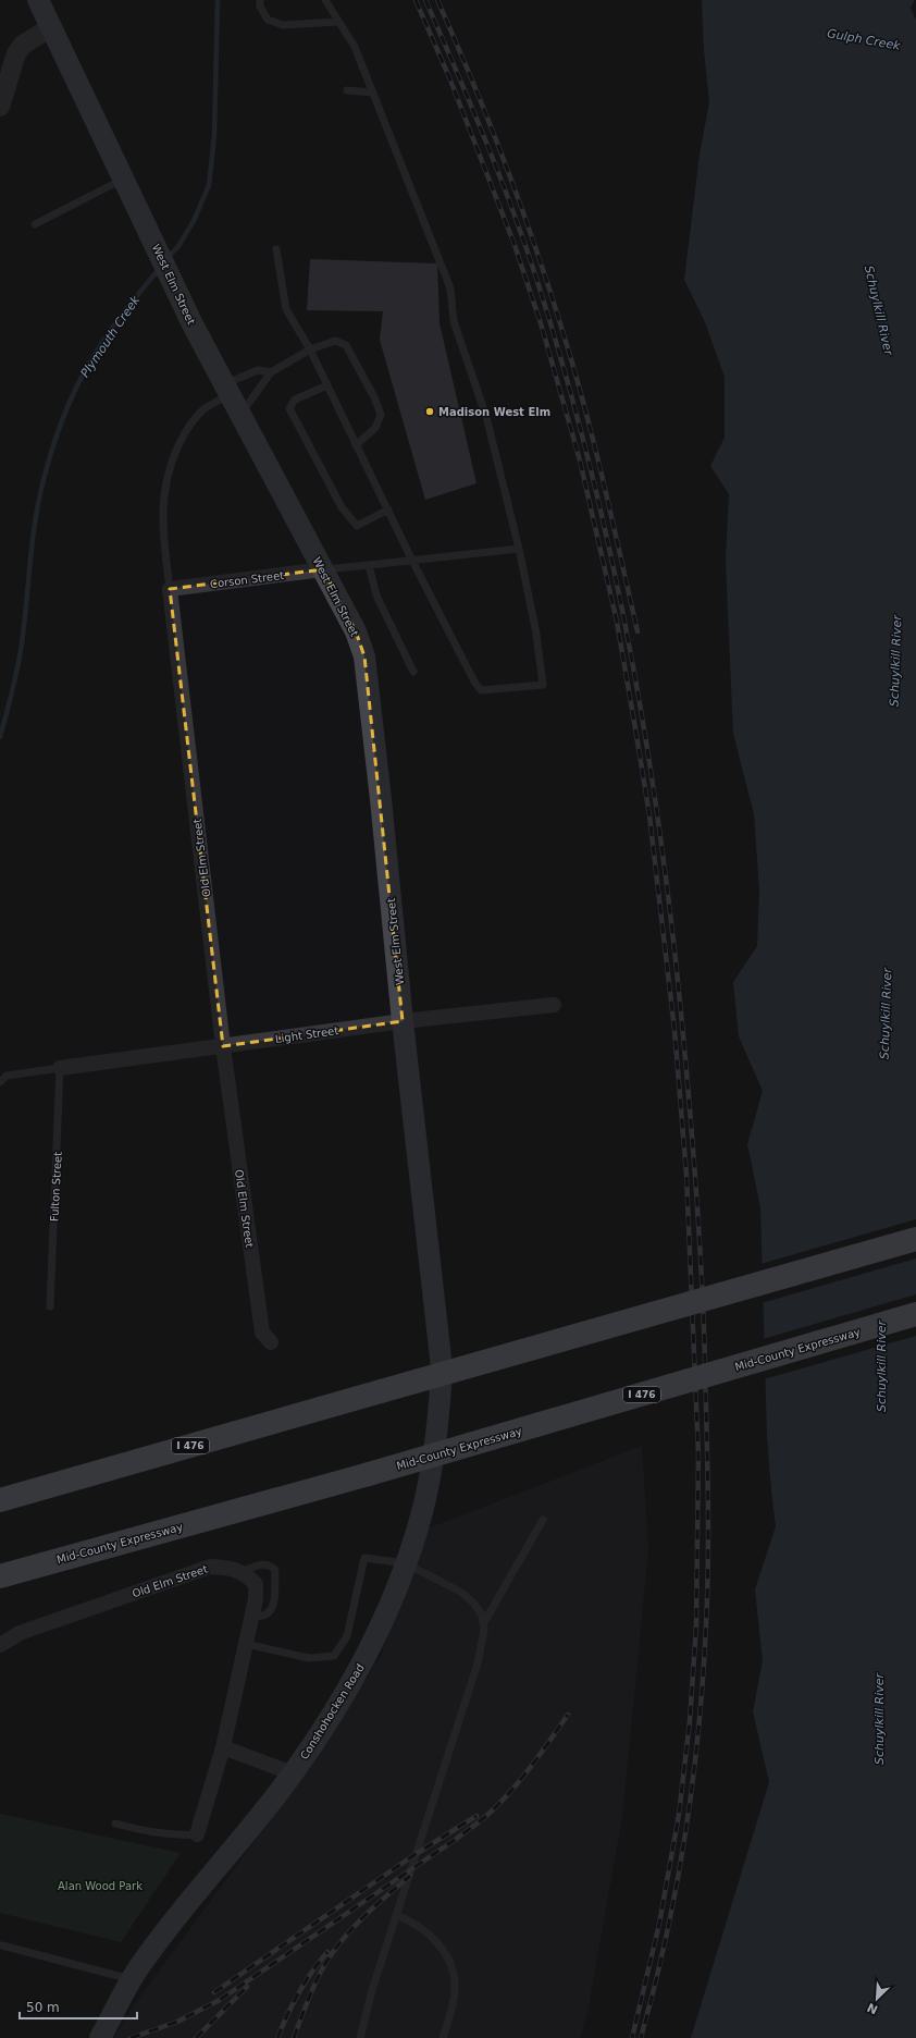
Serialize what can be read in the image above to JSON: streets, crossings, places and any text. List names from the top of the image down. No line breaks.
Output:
{"streets":{"highway":["Mid-County Expressway","I 476"],"main road":["West Elm Street","Conshohocken Road"],"street":["Corson Street","Old Elm Street","Light Street"],"lane":["Fulton Street"]},"crossings":[["West Elm Street","Corson Street"],["West Elm Street","Old Elm Street"],["West Elm Street","Light Street"],["West Elm Street","Conshohocken Road"],["Corson Street","Old Elm Street"],["Old Elm Street","Light Street"],["Light Street","Fulton Street"]],"water":["Gulph Creek","Schuylkill River","Plymouth Creek"],"parks":["Alan Wood Park"],"places":["Madison West Elm"],"scale_bar":"50 m","north":"bottom left"}
